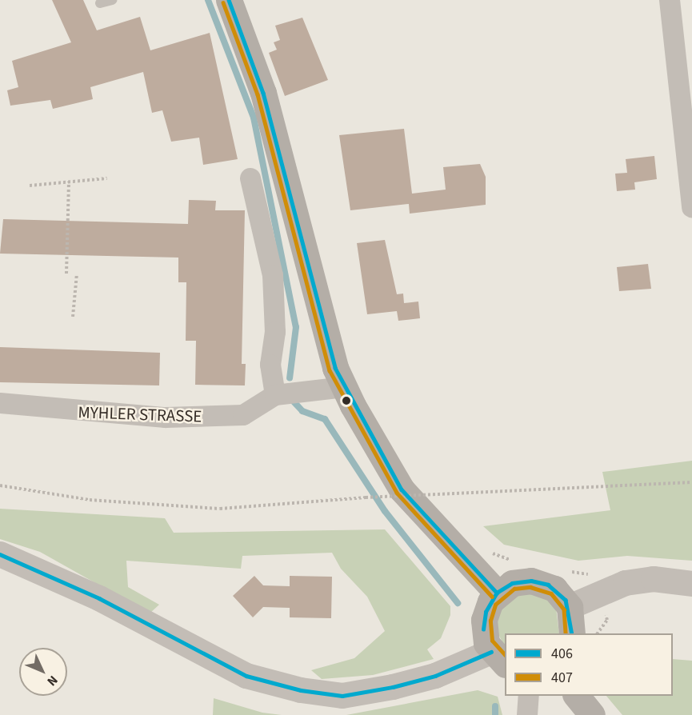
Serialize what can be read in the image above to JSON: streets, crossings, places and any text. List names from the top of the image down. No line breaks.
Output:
{"streets":{"street":["MYHLER STRASSE"]},"lines":["transit line 406","transit line 407"],"legend":["406","407"],"north":"bottom right"}
